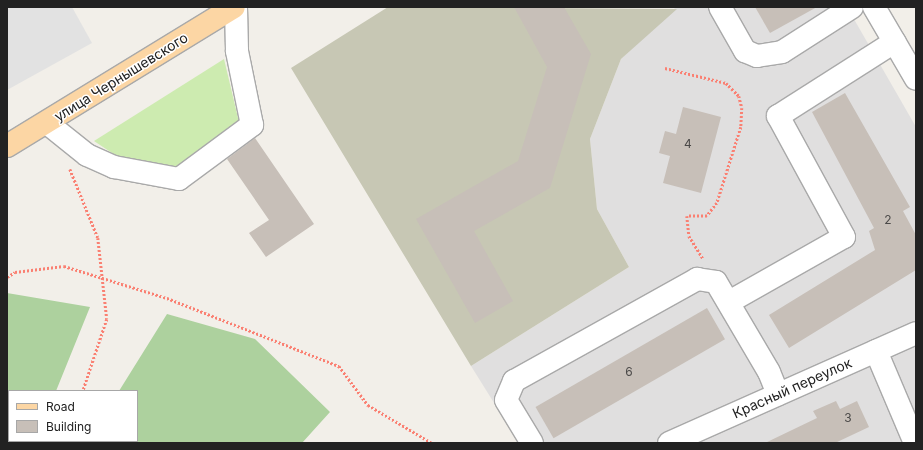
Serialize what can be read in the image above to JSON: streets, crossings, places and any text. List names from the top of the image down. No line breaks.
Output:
{"streets":{"main road":["улица Чернышевского"],"street":["Красный переулок"]},"house_numbers":["4","2","6","3"],"legend":["Road","Building"]}
